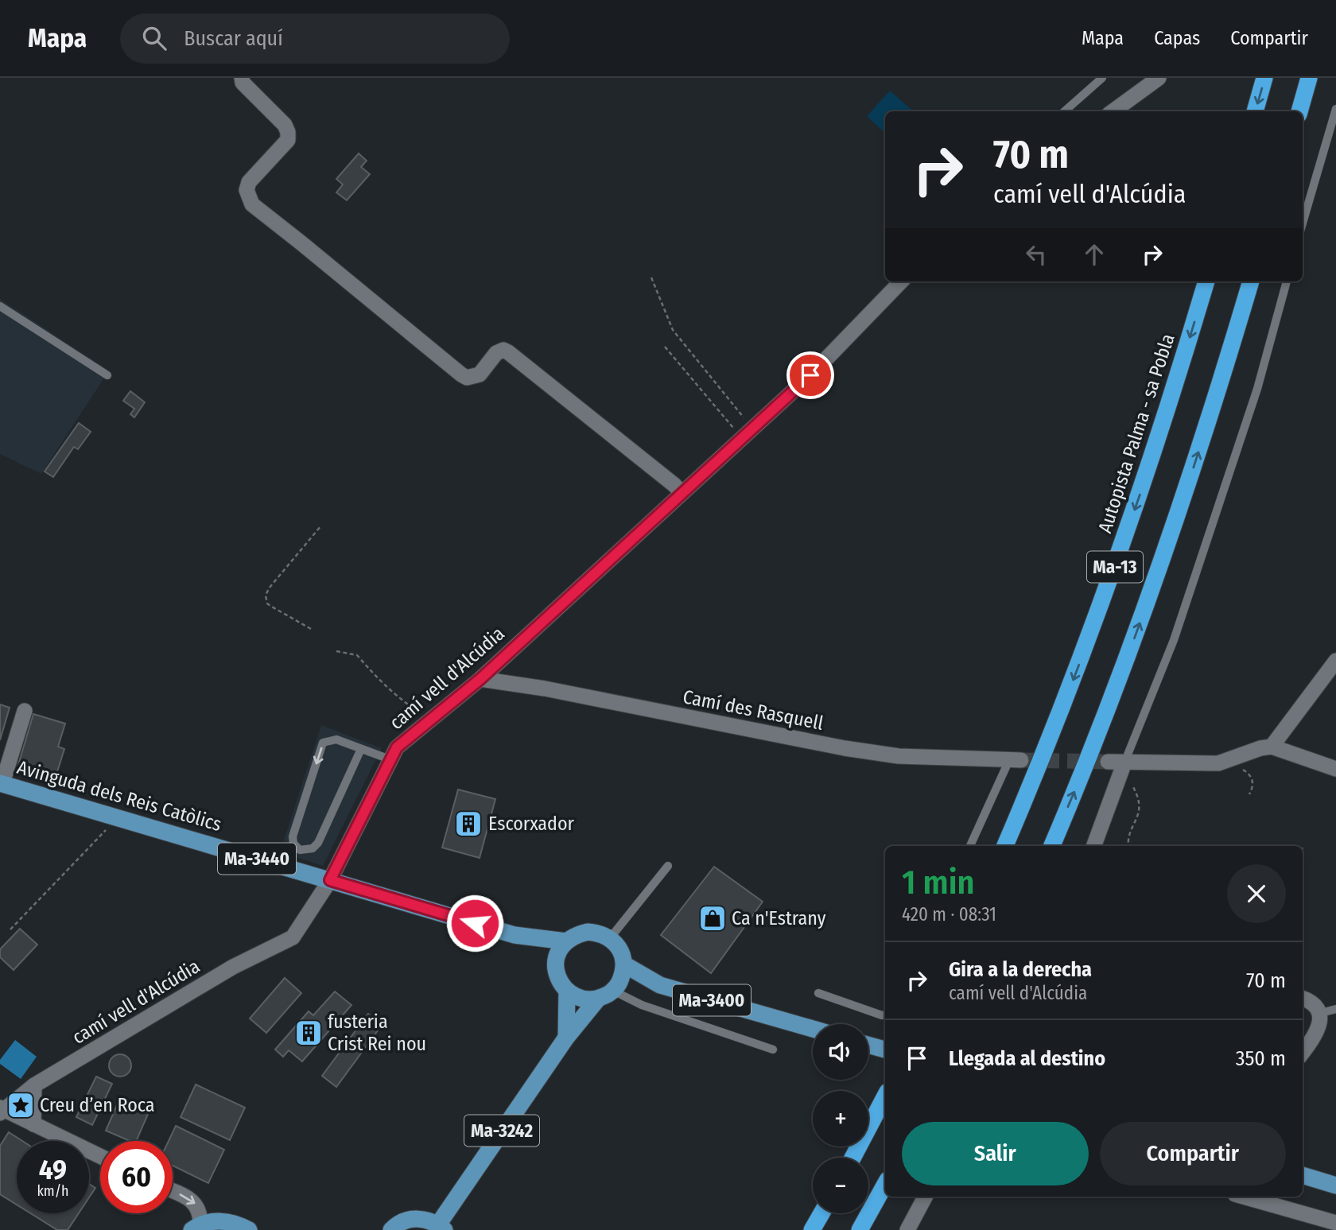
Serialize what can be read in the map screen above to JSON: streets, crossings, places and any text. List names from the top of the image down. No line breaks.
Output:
{"streets":{"highway":["Autopista Palma - sa Pobla","Ma-13"],"main road":["Avinguda dels Reis Catòlics","Ma-3440","Ma-3400","Ma-3242"],"street":["camí vell d'Alcúdia","Camí des Rasquell"]},"crossings":[["camí vell d'Alcúdia","Camí des Rasquell"],["camí vell d'Alcúdia","Avinguda dels Reis Catòlics"],["Avinguda dels Reis Catòlics","Ma-3440"],["Ma-3440","Ma-3400"],["Ma-3440","Ma-3242"],["Ma-3400","Ma-3242"]],"places":{"building":["Escorxador","fusteria Crist Rei nou"],"shop":["Ca n'Estrany"],"place":["Creu d’en Roca"]},"page":{"header":"Mapa","search":"Buscar aquí","nav":["Mapa","Capas","Compartir"],"turn":["70 m","camí vell d'Alcúdia"],"heading":["1 min","420 m · 08:31"],"list":[{"name":"Gira a la derecha","note":"camí vell d'Alcúdia","value":"70 m"},{"name":"Llegada al destino","value":"350 m"}],"map_buttons":["+","−"],"buttons":["Salir","Compartir"],"speed":"49 km/h","limit":"60"}}
